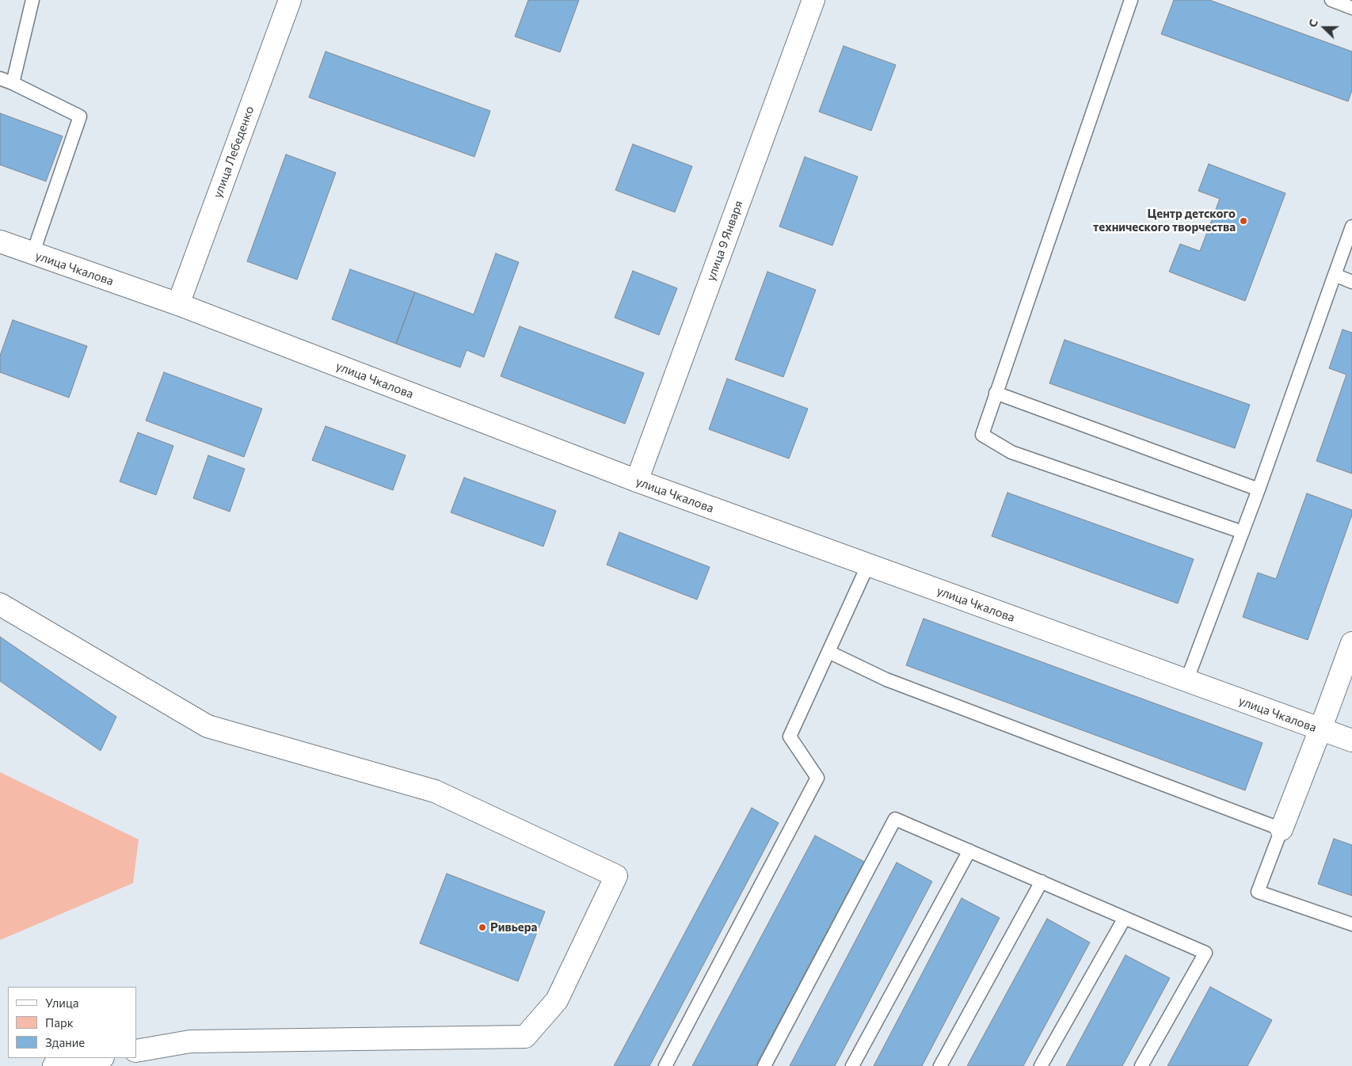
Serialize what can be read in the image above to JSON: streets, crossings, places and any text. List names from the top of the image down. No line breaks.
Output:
{"streets":{"street":["улица Лебеденко","улица 9 Января","улица Чкалова"]},"crossings":[["улица Лебеденко","улица Чкалова"],["улица 9 Января","улица Чкалова"]],"places":["Центр детского технического творчества","Ривьера"],"legend":["Улица","Парк","Здание"],"north":"left"}
